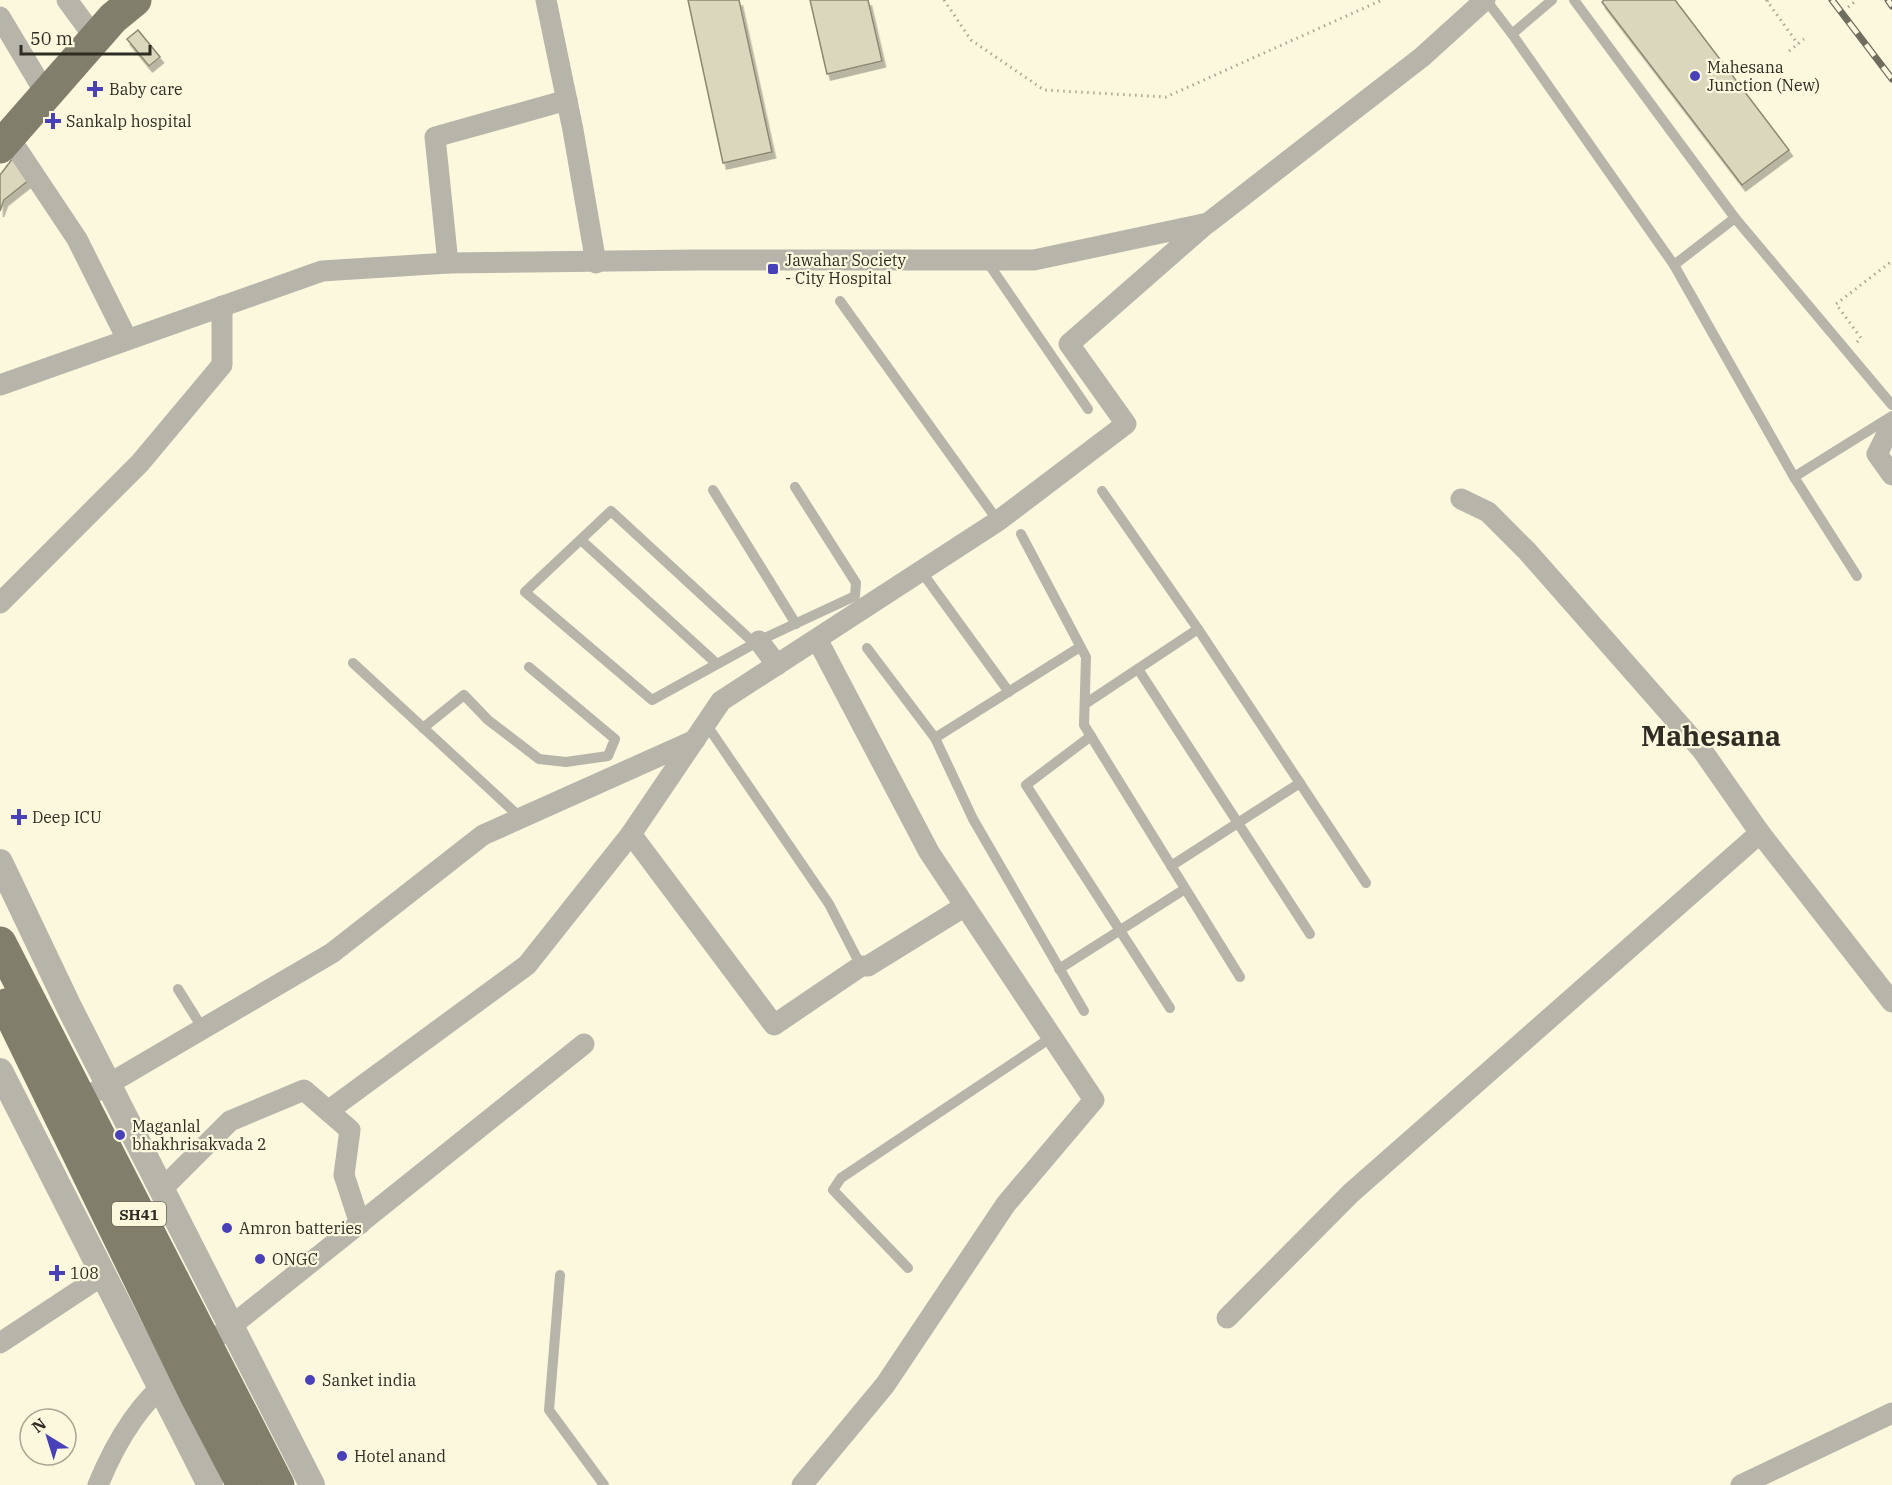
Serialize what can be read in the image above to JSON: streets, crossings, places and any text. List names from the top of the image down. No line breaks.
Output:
{"streets":{"main road":["SH41"]},"districts":["Mahesana"],"places":{"other":["Mahesana Junction (New)","Maganlal bhakhrisakvada 2","Amron batteries","ONGC","Sanket india","Hotel anand"],"health":["Baby care","Sankalp hospital","Deep ICU","108"],"transit":["Jawahar Society - City Hospital"]},"scale_bar":"50 m","north":"top left"}
